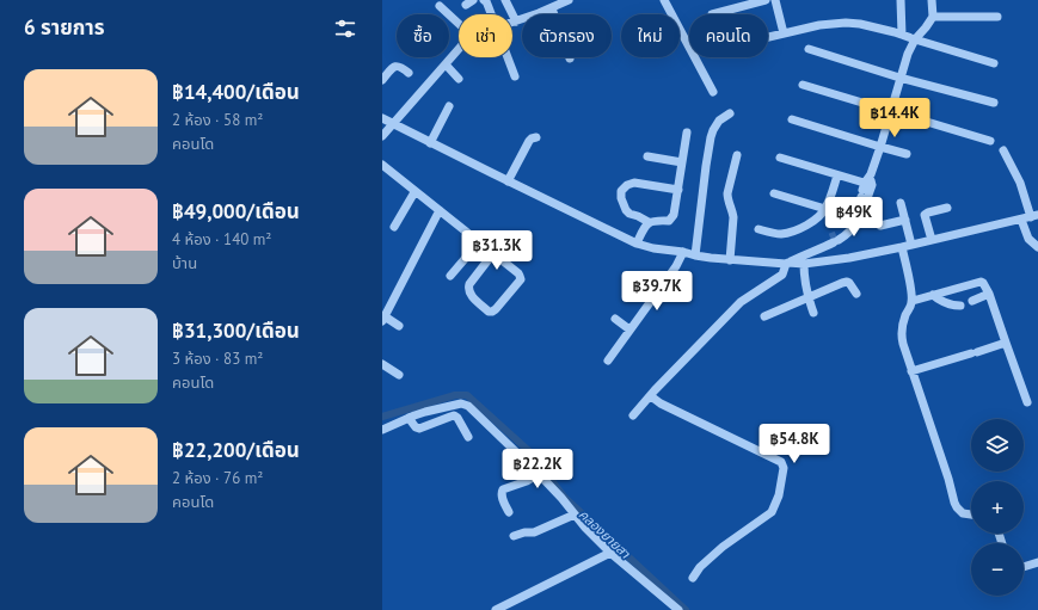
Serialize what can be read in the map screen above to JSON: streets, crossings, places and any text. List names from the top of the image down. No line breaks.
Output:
{"water":["คลองยายสา"],"page":{"heading":"6 รายการ","chip":["ซื้อ","เช่า","ตัวกรอง","ใหม่","คอนโด"],"list":[{"name":"฿14,400/เดือน","note":"2 ห้อง · 58 m² · คอนโด"},{"name":"฿49,000/เดือน","note":"4 ห้อง · 140 m² · บ้าน"},{"name":"฿31,300/เดือน","note":"3 ห้อง · 83 m² · คอนโด"},{"name":"฿22,200/เดือน","note":"2 ห้อง · 76 m² · คอนโด"}],"price":["฿14.4K","฿49K","฿31.3K","฿39.7K","฿54.8K","฿22.2K"],"map_buttons":["+","−"]}}
